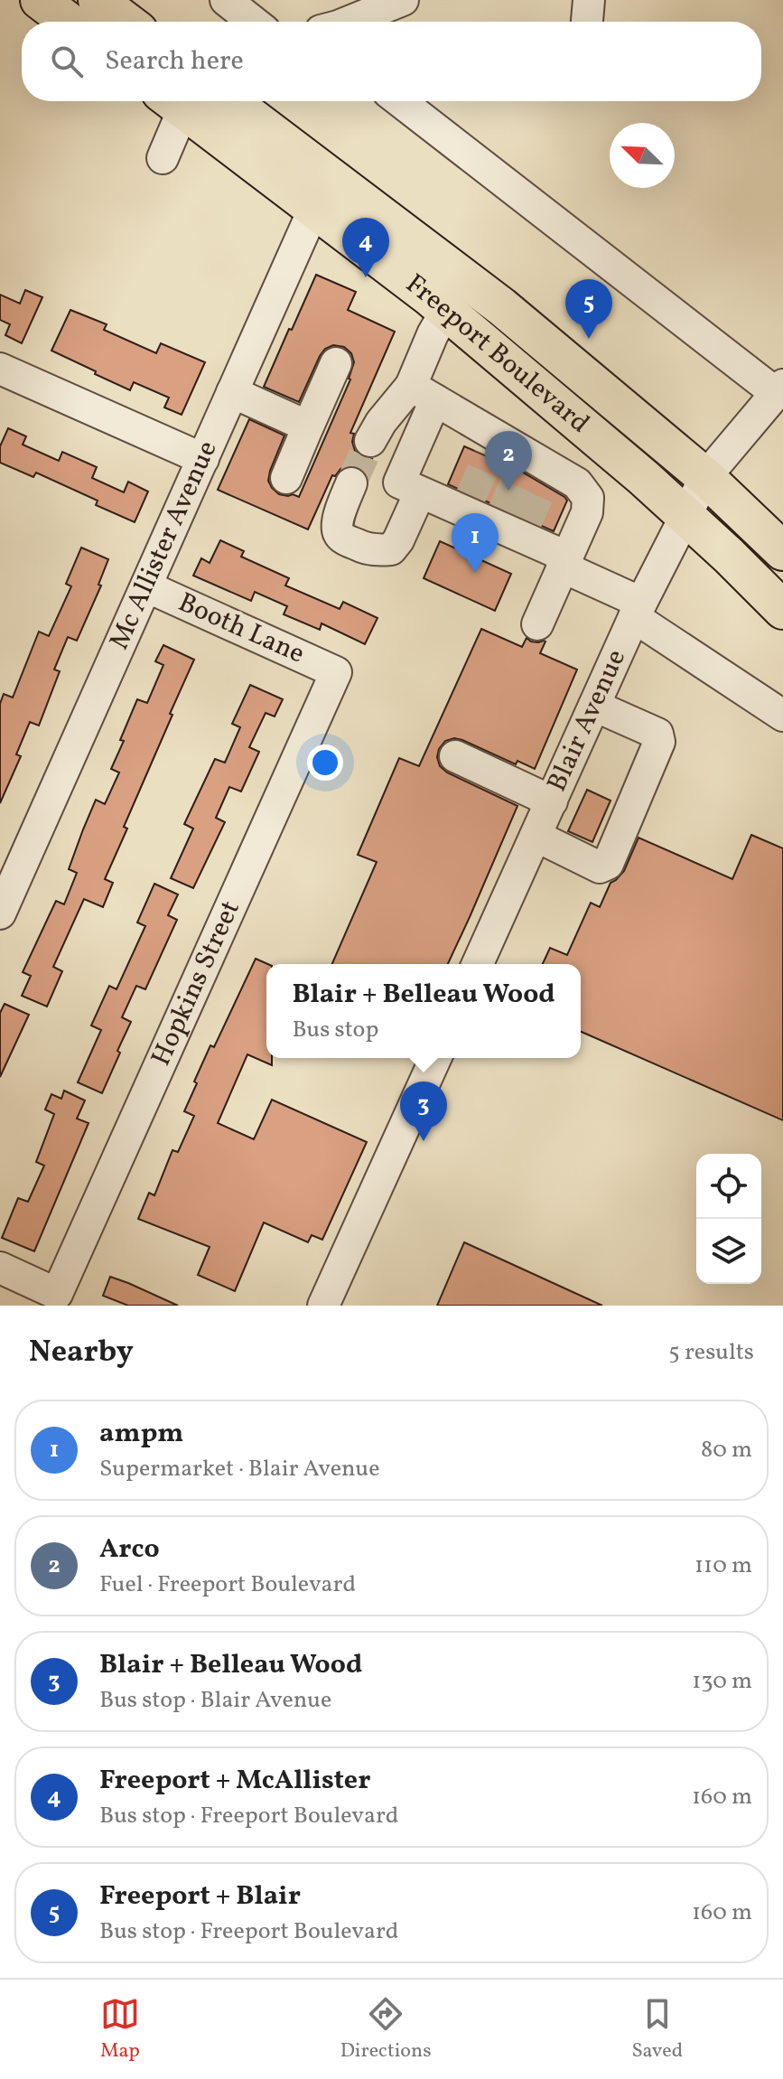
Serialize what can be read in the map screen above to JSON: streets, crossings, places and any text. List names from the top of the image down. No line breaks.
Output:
{"streets":{"main road":["Freeport Boulevard"],"street":["Mc Allister Avenue","Booth Lane","Blair Avenue","Hopkins Street"]},"crossings":[["Freeport Boulevard","Mc Allister Avenue"],["Freeport Boulevard","Blair Avenue"],["Mc Allister Avenue","Booth Lane"],["Booth Lane","Hopkins Street"]],"north":"top left","page":{"search":"Search here","pins":["4","5","2","1","3"],"popup":["Blair + Belleau Wood","Bus stop"],"heading":["Nearby","5 results"],"list":[{"mark":"1","name":"ampm","note":"Supermarket · Blair Avenue","value":"80 m"},{"mark":"2","name":"Arco","note":"Fuel · Freeport Boulevard","value":"110 m"},{"mark":"3","name":"Blair + Belleau Wood","note":"Bus stop · Blair Avenue","value":"130 m"},{"mark":"4","name":"Freeport + McAllister","note":"Bus stop · Freeport Boulevard","value":"160 m"},{"mark":"5","name":"Freeport + Blair","note":"Bus stop · Freeport Boulevard","value":"160 m"}],"nav":["Map","Directions","Saved"]}}
